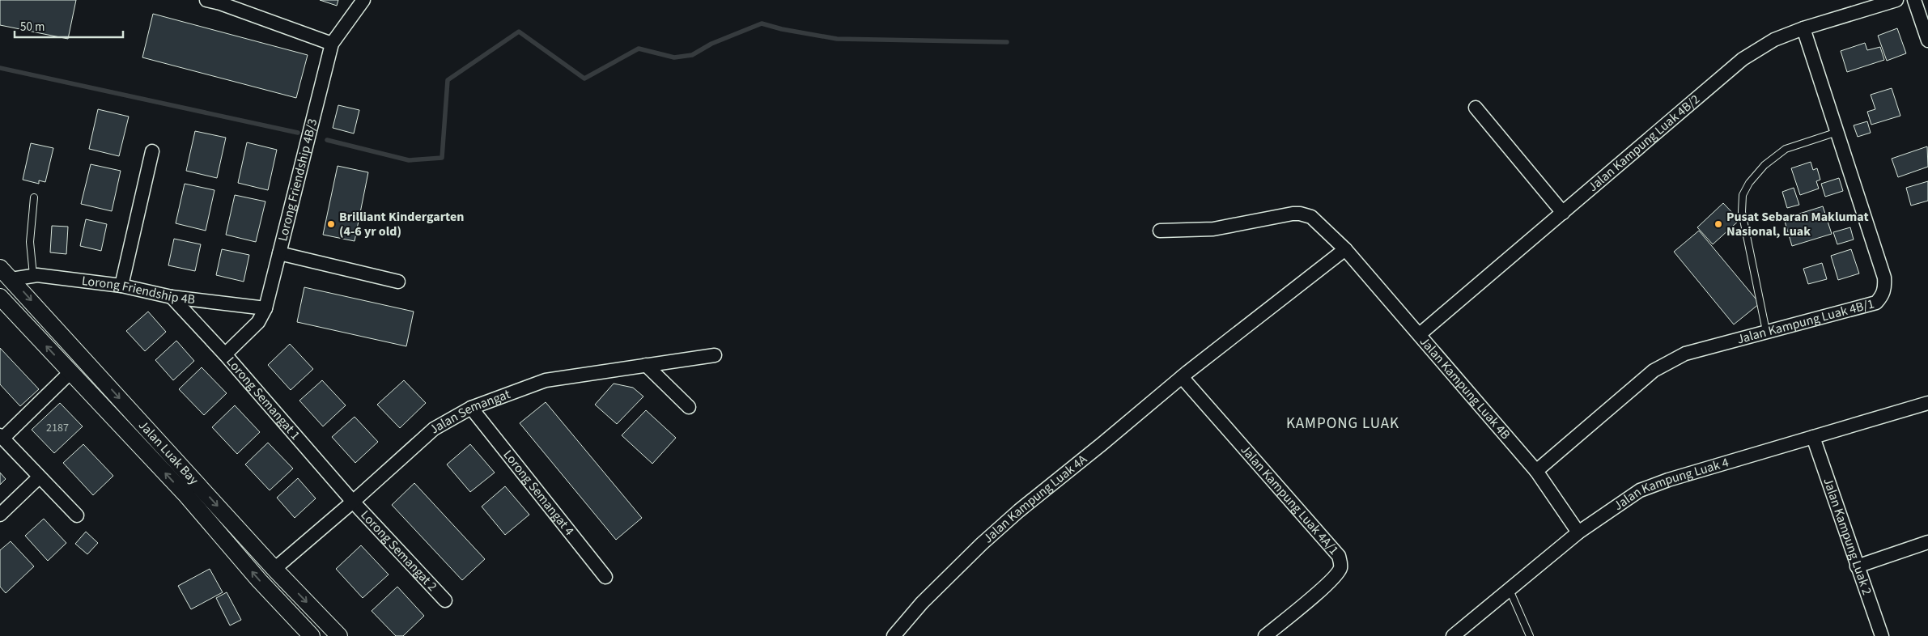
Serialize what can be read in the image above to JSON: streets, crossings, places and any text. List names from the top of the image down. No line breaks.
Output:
{"streets":{"street":["Jalan Kampung Luak 4B/2","Lorong Friendship 4B/3","Lorong Friendship 4B","Jalan Kampung Luak 4B/1","Jalan Kampung Luak 4B","Lorong Semangat 1","Jalan Semangat","Jalan Luak Bay","Jalan Kampung Luak 4","Lorong Semangat 4","Jalan Kampung Luak 4A","Jalan Kampung Luak 4A/1","Jalan Kampung Luak 2","Lorong Semangat 2"]},"crossings":[["Jalan Kampung Luak 4B/2","Jalan Kampung Luak 4B/1"],["Jalan Kampung Luak 4B/2","Jalan Kampung Luak 4B"],["Lorong Friendship 4B/3","Lorong Friendship 4B"],["Lorong Friendship 4B/3","Lorong Semangat 1"],["Lorong Friendship 4B","Lorong Semangat 1"],["Lorong Friendship 4B","Jalan Luak Bay"],["Jalan Kampung Luak 4B/1","Jalan Kampung Luak 4B"],["Jalan Kampung Luak 4B","Jalan Kampung Luak 4"],["Jalan Kampung Luak 4B","Jalan Kampung Luak 4A"],["Lorong Semangat 1","Jalan Semangat"],["Lorong Semangat 1","Lorong Semangat 2"],["Jalan Semangat","Jalan Luak Bay"],["Jalan Semangat","Lorong Semangat 4"],["Jalan Semangat","Lorong Semangat 2"],["Jalan Kampung Luak 4","Jalan Kampung Luak 2"],["Jalan Kampung Luak 4A","Jalan Kampung Luak 4A/1"]],"districts":["KAMPONG LUAK"],"places":["Brilliant Kindergarten (4-6 yr old)","Pusat Sebaran Maklumat Nasional, Luak"],"house_numbers":["2187"],"scale_bar":"50 m"}
